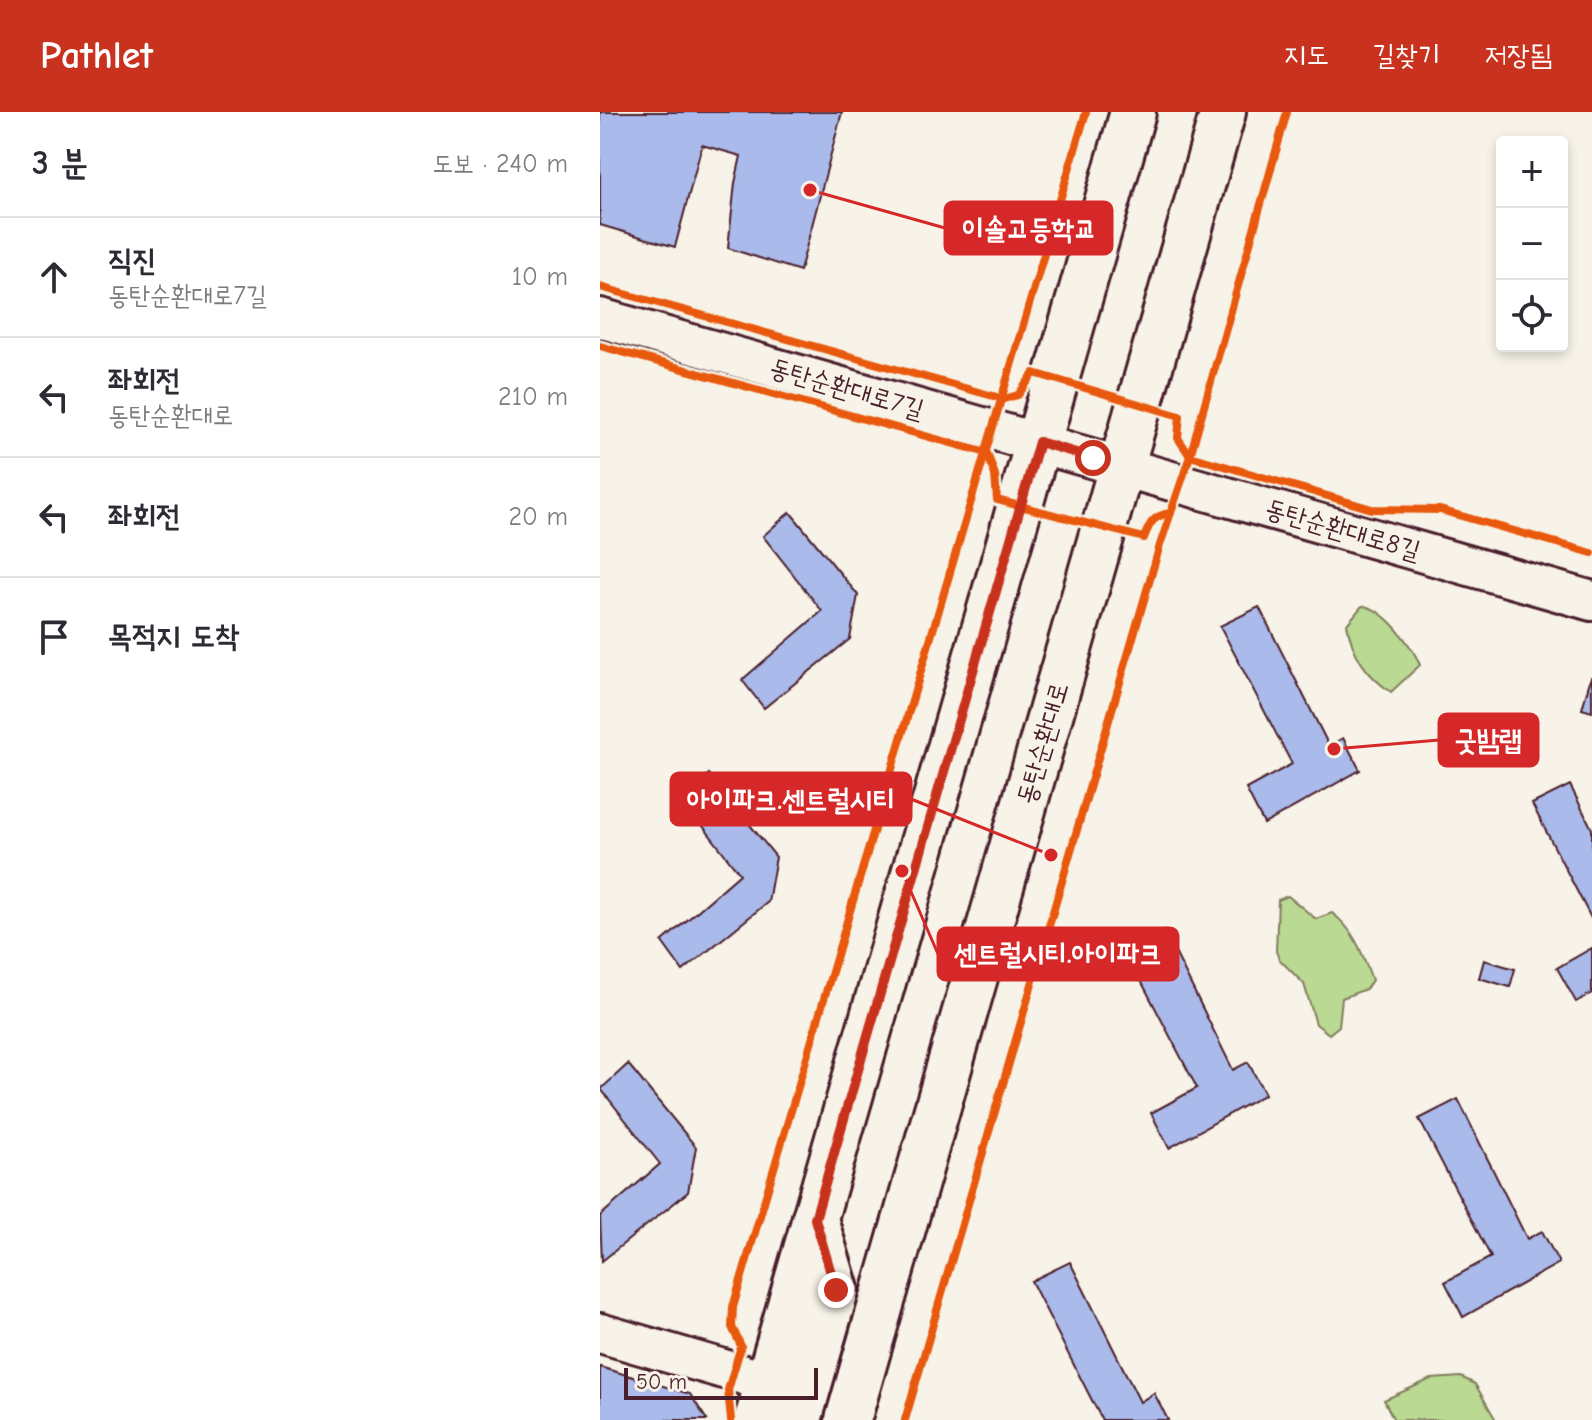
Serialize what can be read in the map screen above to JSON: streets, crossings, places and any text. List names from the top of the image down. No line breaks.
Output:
{"streets":{"main road":["동탄순환대로"],"street":["동탄순환대로7길","동탄순환대로8길"]},"crossings":[["동탄순환대로7길","동탄순환대로8길"],["동탄순환대로7길","동탄순환대로"],["동탄순환대로8길","동탄순환대로"]],"places":["이솔고등학교","굿밤랩","아이파크.센트럴시티","센트럴시티.아이파크"],"scale_bar":"50 m","page":{"header":"Pathlet","nav":["지도","길찾기","저장됨"],"heading":["3 분","도보 · 240 m"],"map_buttons":["+","−"],"list":[["직진","동탄순환대로7길","10 m"],["좌회전","동탄순환대로","210 m"],["좌회전","20 m"],"목적지 도착"],"scale":"50 m"}}
